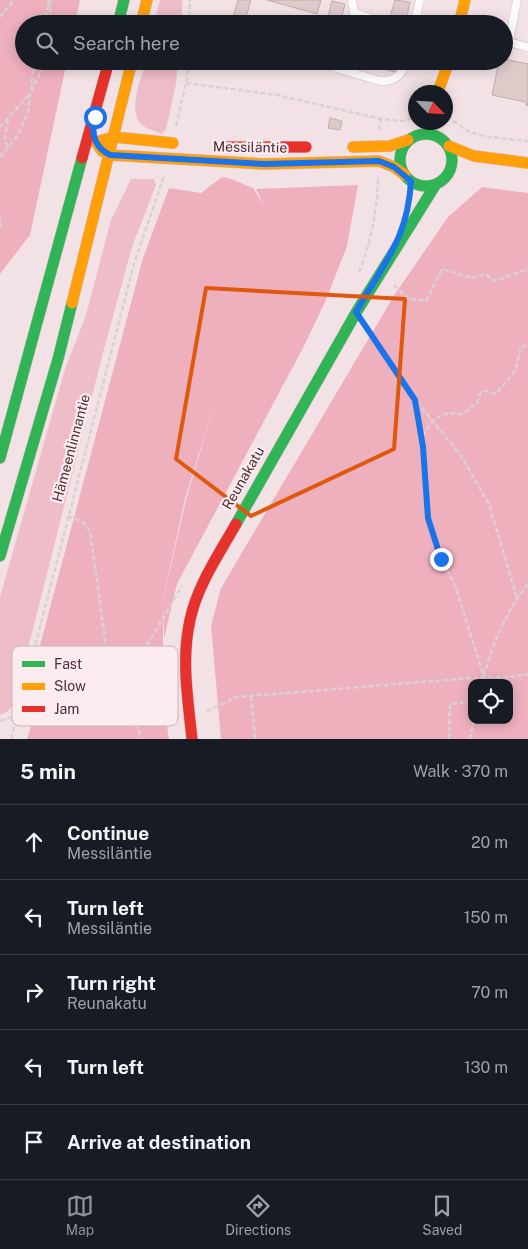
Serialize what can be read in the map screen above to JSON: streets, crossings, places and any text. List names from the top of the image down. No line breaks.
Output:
{"streets":{"street":["Messiläntie","Reunakatu"],"path":["Hämeenlinnantie"]},"crossings":[["Messiläntie","Reunakatu"]],"legend":["Fast","Slow","Jam"],"north":"bottom right","page":{"search":"Search here","heading":["5 min","Walk · 370 m"],"list":[["Continue","Messiläntie","20 m"],["Turn left","Messiläntie","150 m"],["Turn right","Reunakatu","70 m"],["Turn left","130 m"],"Arrive at destination"],"nav":["Map","Directions","Saved"]}}
